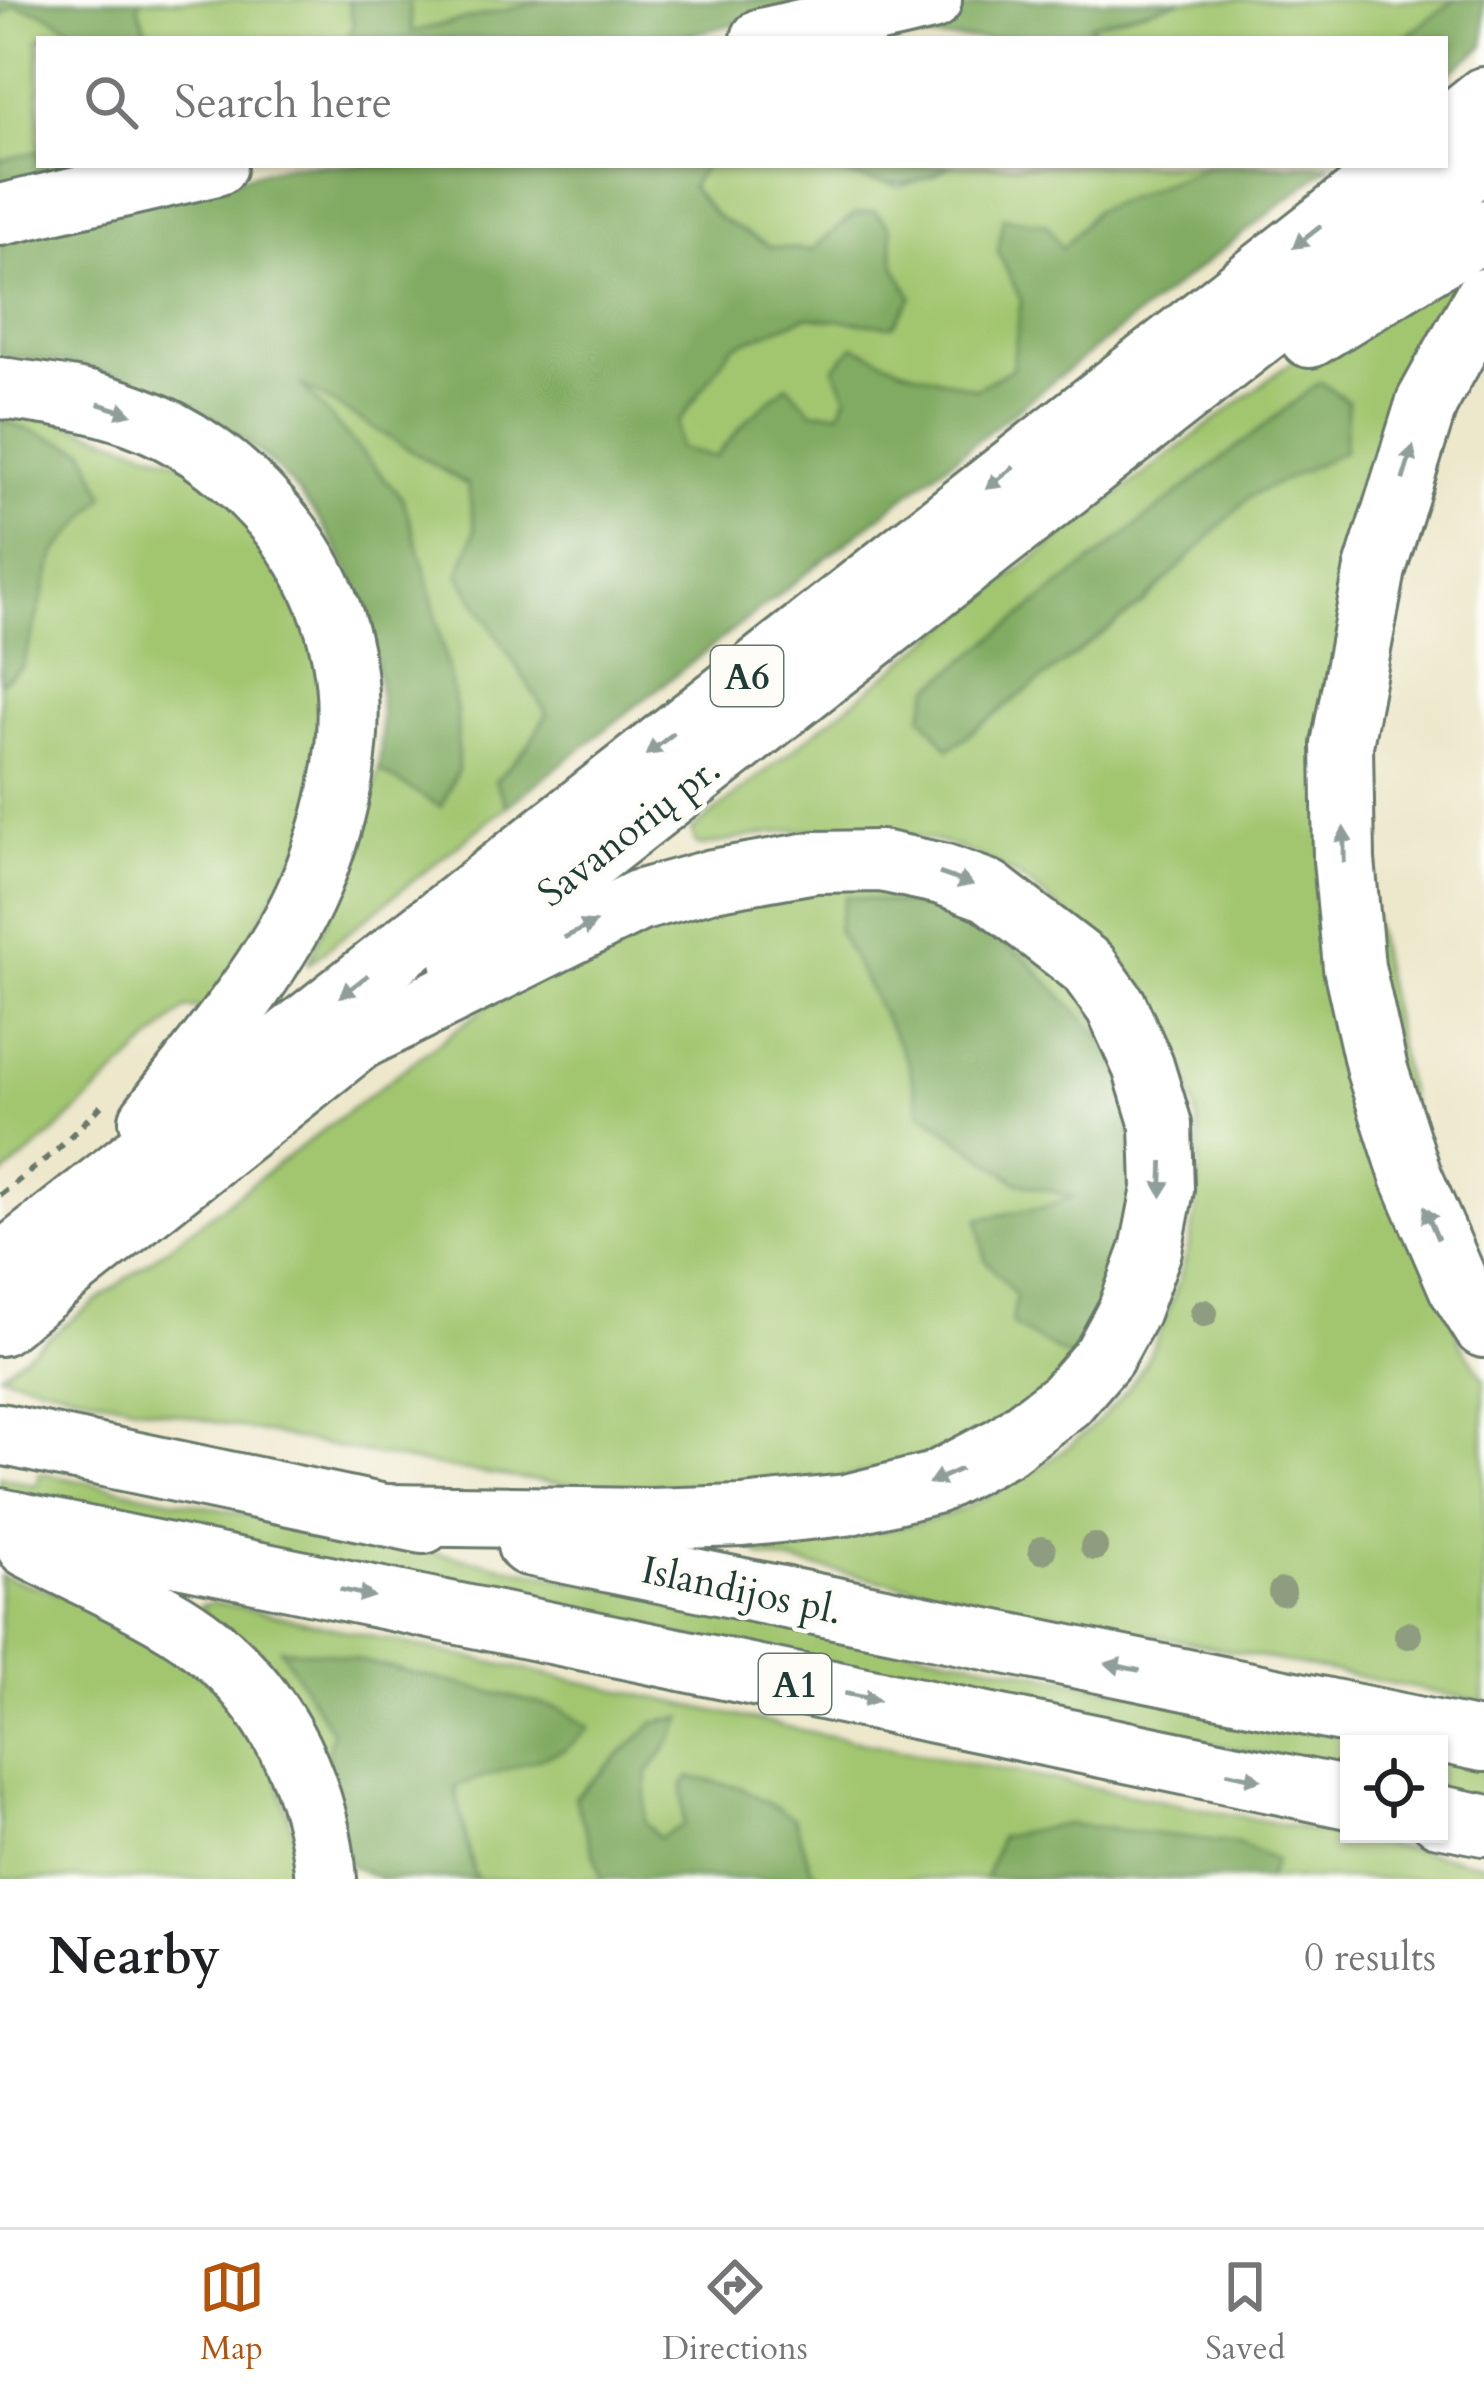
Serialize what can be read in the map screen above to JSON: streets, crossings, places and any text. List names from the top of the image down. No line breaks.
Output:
{"streets":{"highway":["A6","Savanorių pr.","Islandijos pl.","A1"]},"page":{"search":"Search here","heading":["Nearby","0 results"],"nav":["Map","Directions","Saved"]}}
